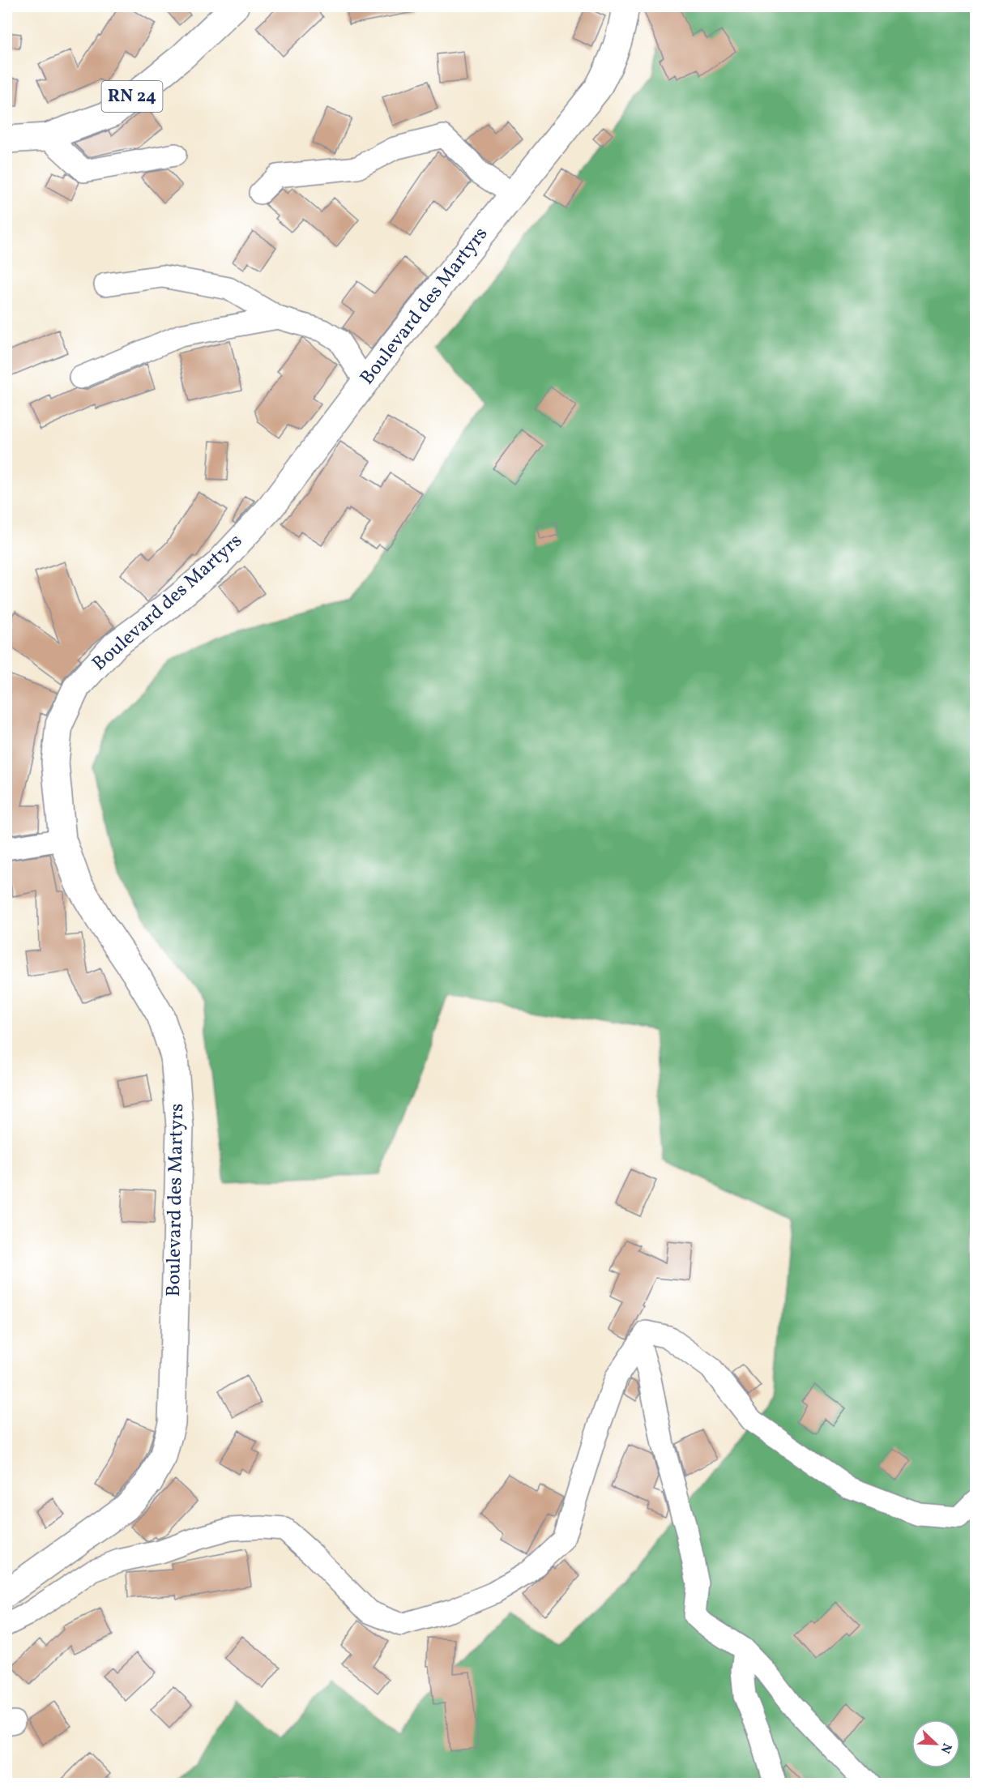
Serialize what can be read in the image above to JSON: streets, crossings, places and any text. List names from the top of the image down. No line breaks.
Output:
{"streets":{"main road":["RN 24","Boulevard des Martyrs"]},"north":"bottom right"}
